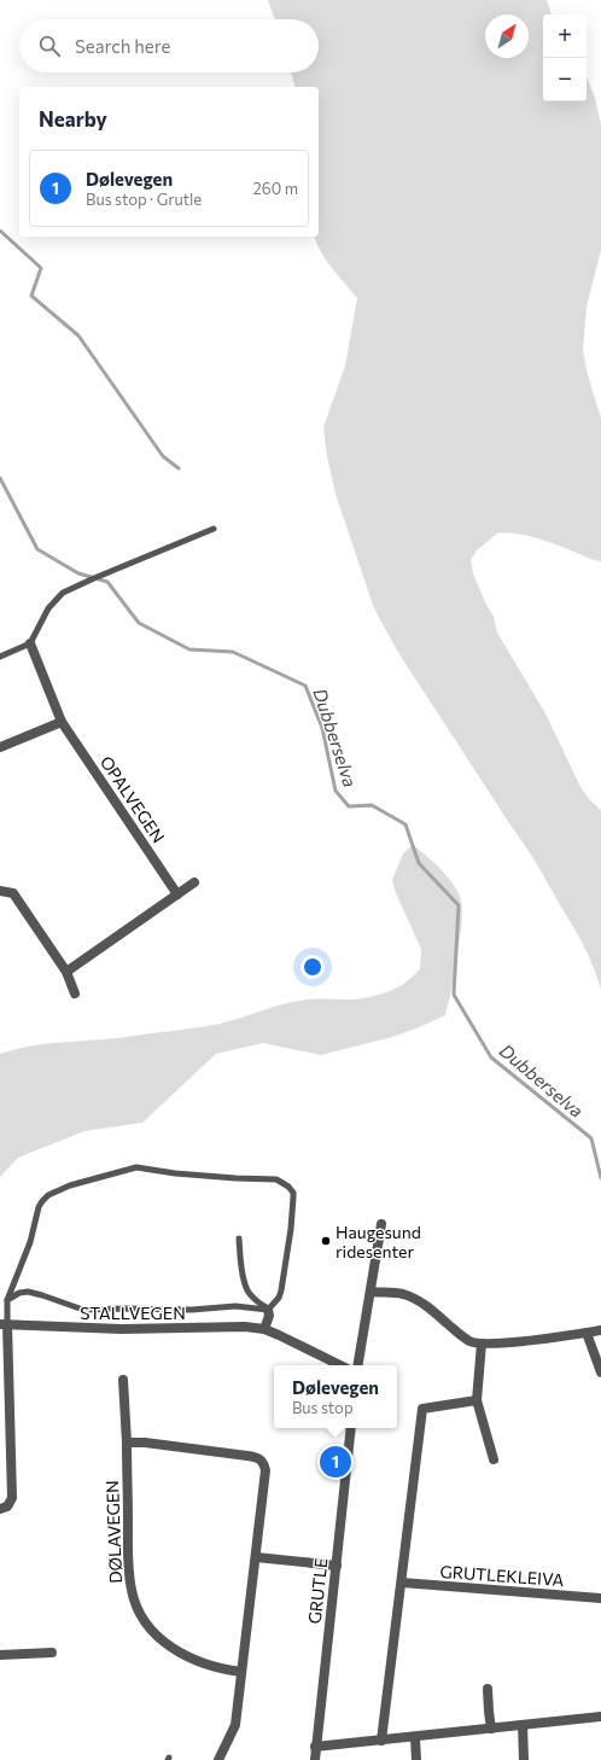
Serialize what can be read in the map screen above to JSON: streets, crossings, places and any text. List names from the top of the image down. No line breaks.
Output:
{"streets":{"street":["OPALVEGEN","STALLVEGEN","DØLAVEGEN","GRUTLEKLEIVA","GRUTLE"]},"water":["Dubberselva"],"places":["Haugesund ridesenter"],"north":"top right","page":{"map_buttons":["+","−"],"search":"Search here","heading":"Nearby","list":[{"mark":"1","name":"Dølevegen","note":"Bus stop · Grutle","value":"260 m"}],"popup":["Dølevegen","Bus stop"],"pins":"1"}}
